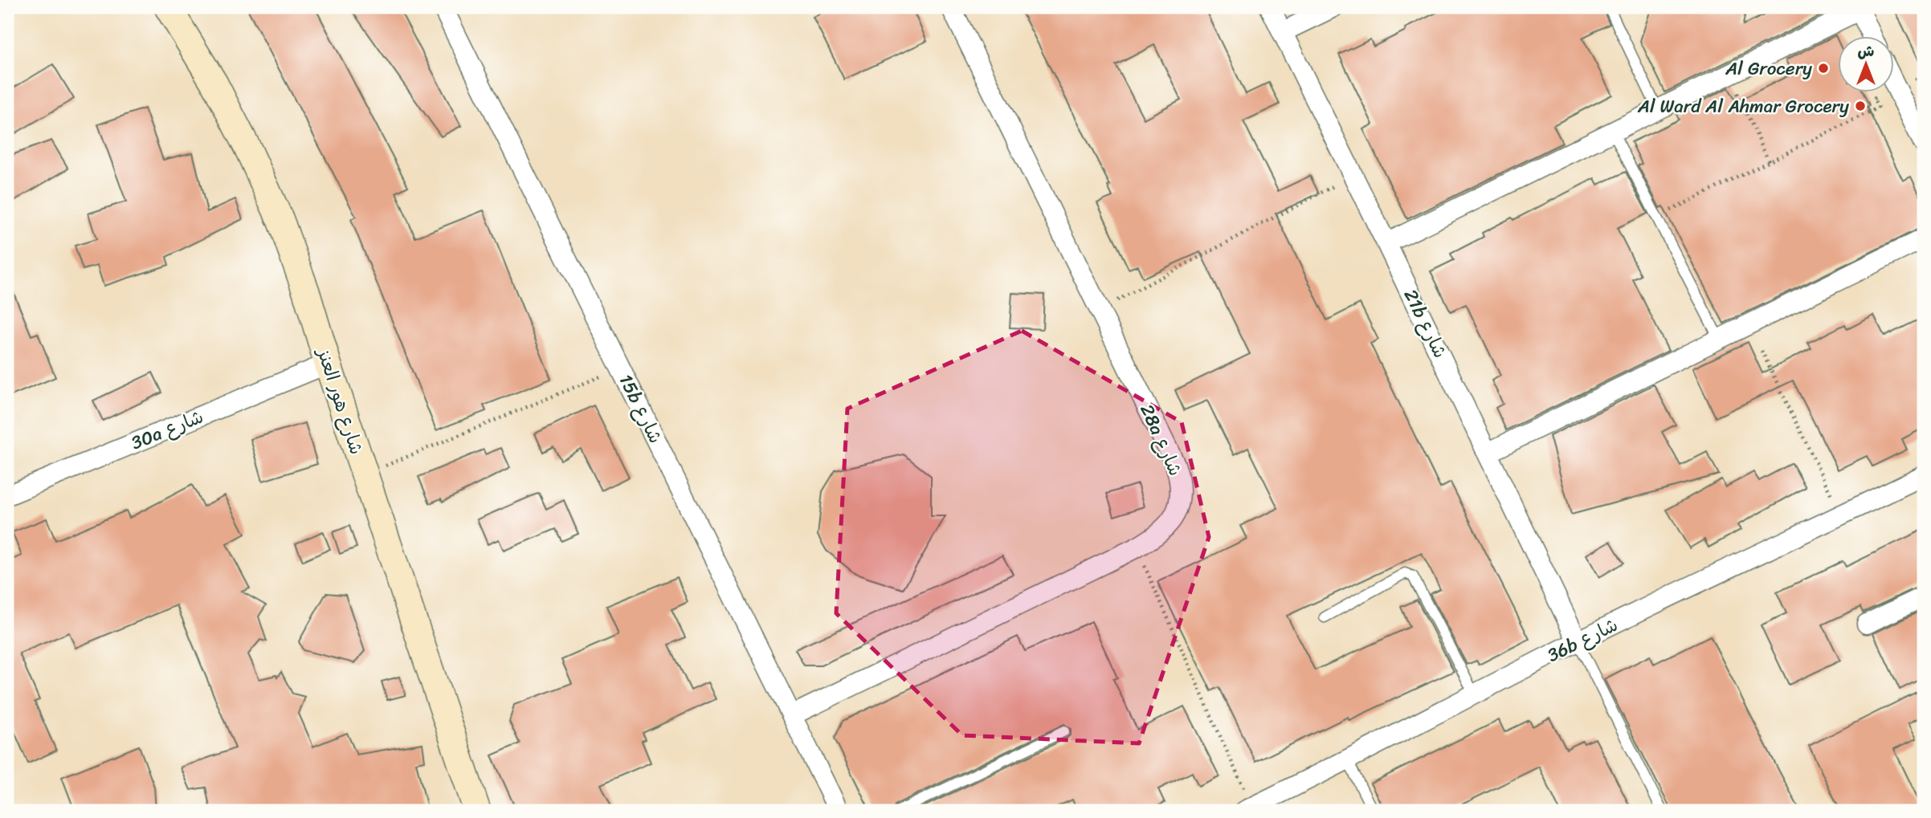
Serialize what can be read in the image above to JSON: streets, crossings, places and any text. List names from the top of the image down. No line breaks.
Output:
{"streets":{"street":["21b شارع","شارع هور العنز","15b شارع","30a شارع","28a شارع","36b شارع"]},"crossings":[["21b شارع","36b شارع"],["شارع هور العنز","30a شارع"],["15b شارع","28a شارع"]],"places":["Al Grocery","Al Ward Al Ahmar Grocery"],"north":"top"}
